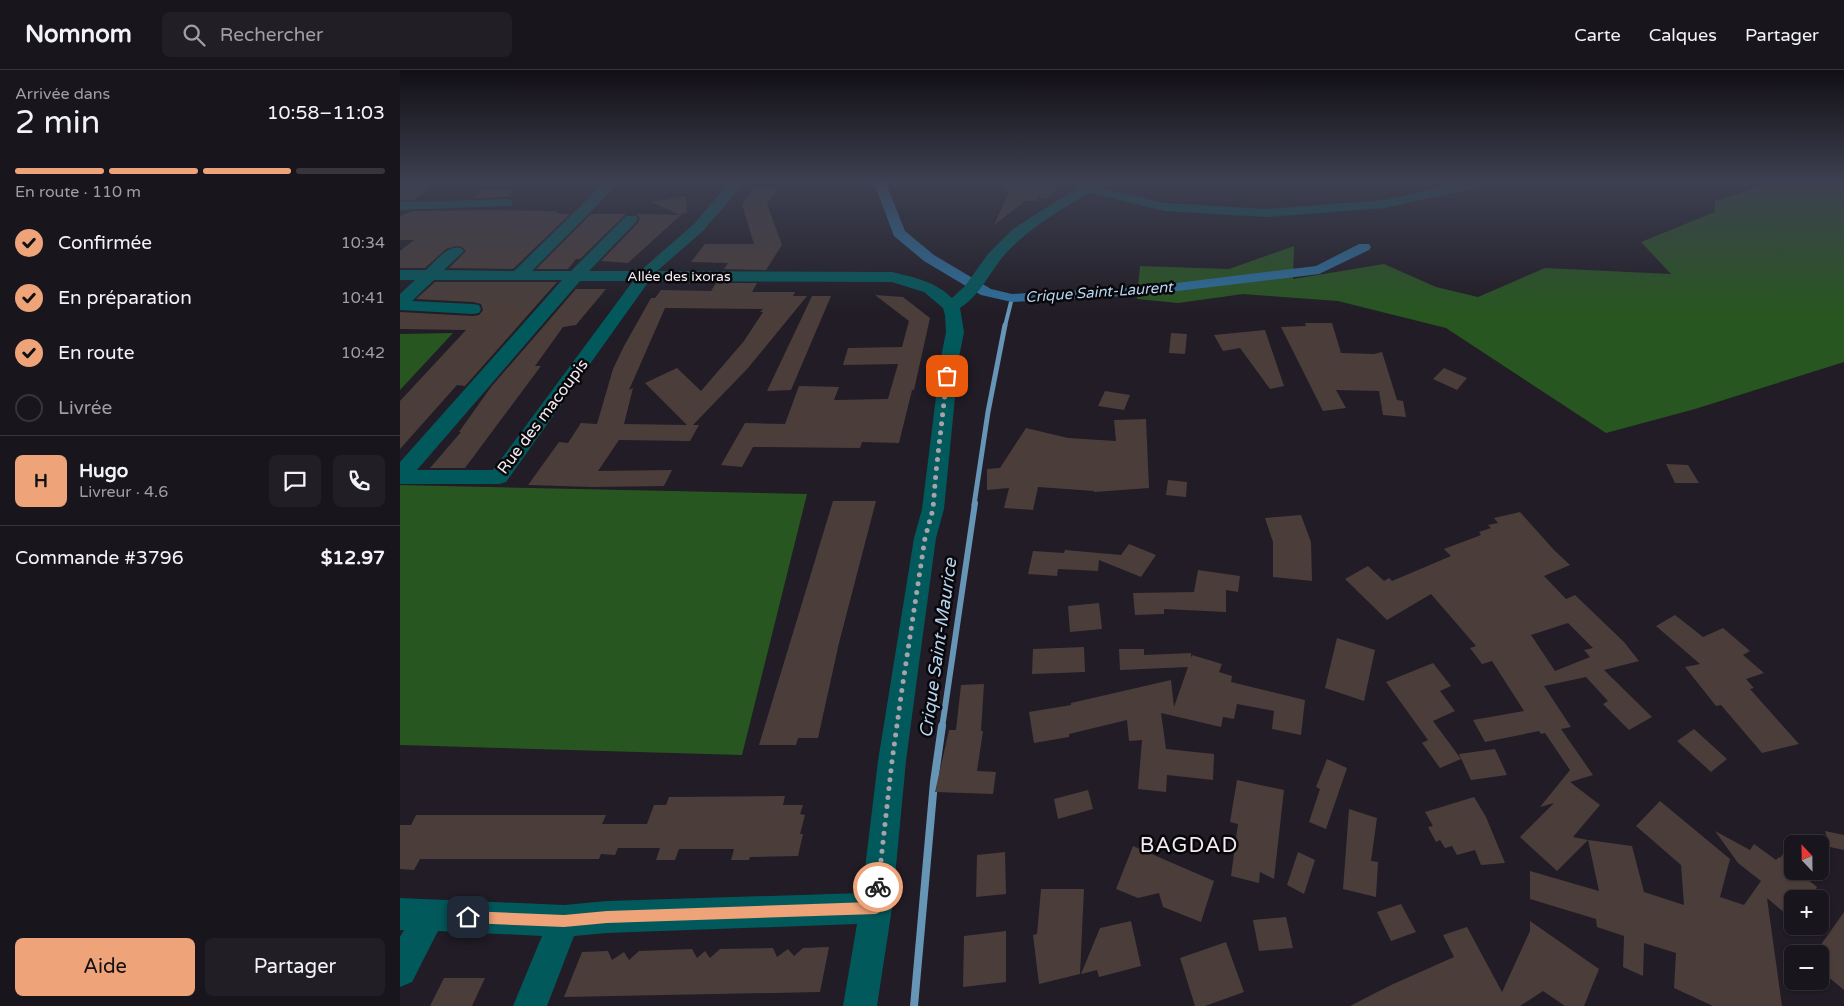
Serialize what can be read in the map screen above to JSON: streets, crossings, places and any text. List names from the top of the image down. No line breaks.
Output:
{"streets":{"street":["Allée des ixoras","Rue des macoupis"]},"crossings":[["Allée des ixoras","Rue des macoupis"]],"districts":["BAGDAD"],"water":["Crique Saint-Laurent","Crique Saint-Maurice"],"north":"top","page":{"header":"Nomnom","search":"Rechercher","nav":["Carte","Calques","Partager"],"heading":["2 min","Arrivée dans","10:58–11:03"],"panel":["Hugo","Livreur · 4.6","Commande #3796","$12.97"],"bar":"En route · 110 m","list":[["Confirmée","10:34"],["En préparation","10:41"],["En route","10:42"],"Livrée"],"round":"H","map_buttons":["+","−"],"buttons":["Aide","Partager"]}}
